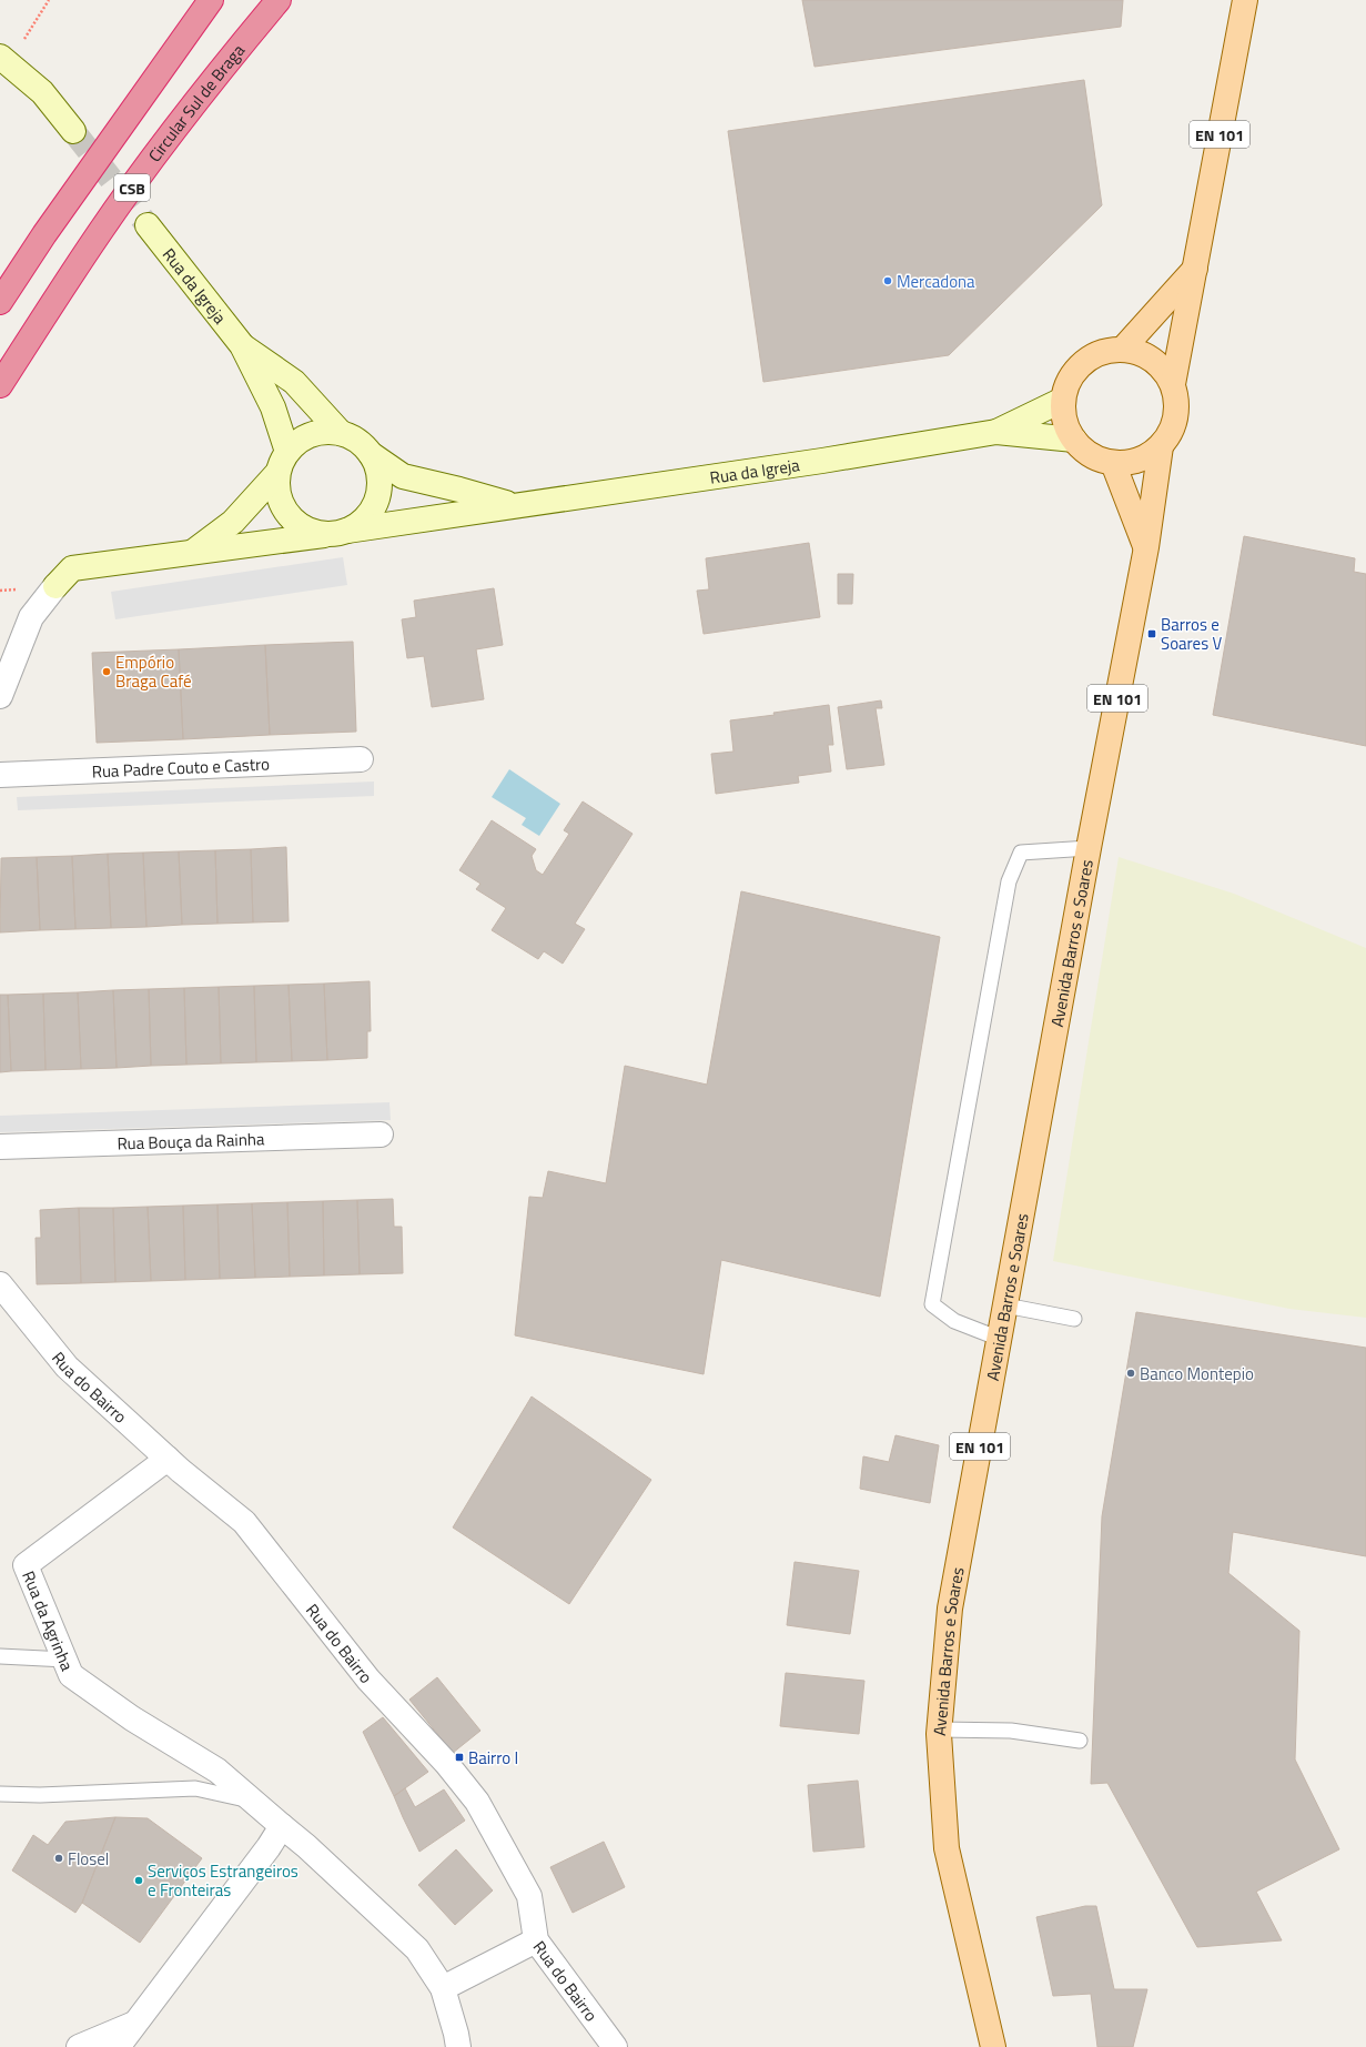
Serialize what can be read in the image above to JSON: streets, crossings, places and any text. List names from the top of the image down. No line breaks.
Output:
{"streets":{"highway":["Circular Sul de Braga","CSB"],"main road":["EN 101","Avenida Barros e Soares"],"street":["Rua da Igreja","Rua Padre Couto e Castro","Rua Bouça da Rainha","Rua do Bairro","Rua da Agrinha"]},"crossings":[["EN 101","Rua da Igreja"],["EN 101","Avenida Barros e Soares"],["Rua da Igreja","Avenida Barros e Soares"],["Rua do Bairro","Rua da Agrinha"]],"places":{"other":["Mercadona","Empório Braga Café","Banco Montepio","Flosel","Serviços Estrangeiros e Fronteiras"],"transit":["Barros e Soares V","Bairro I"]}}
